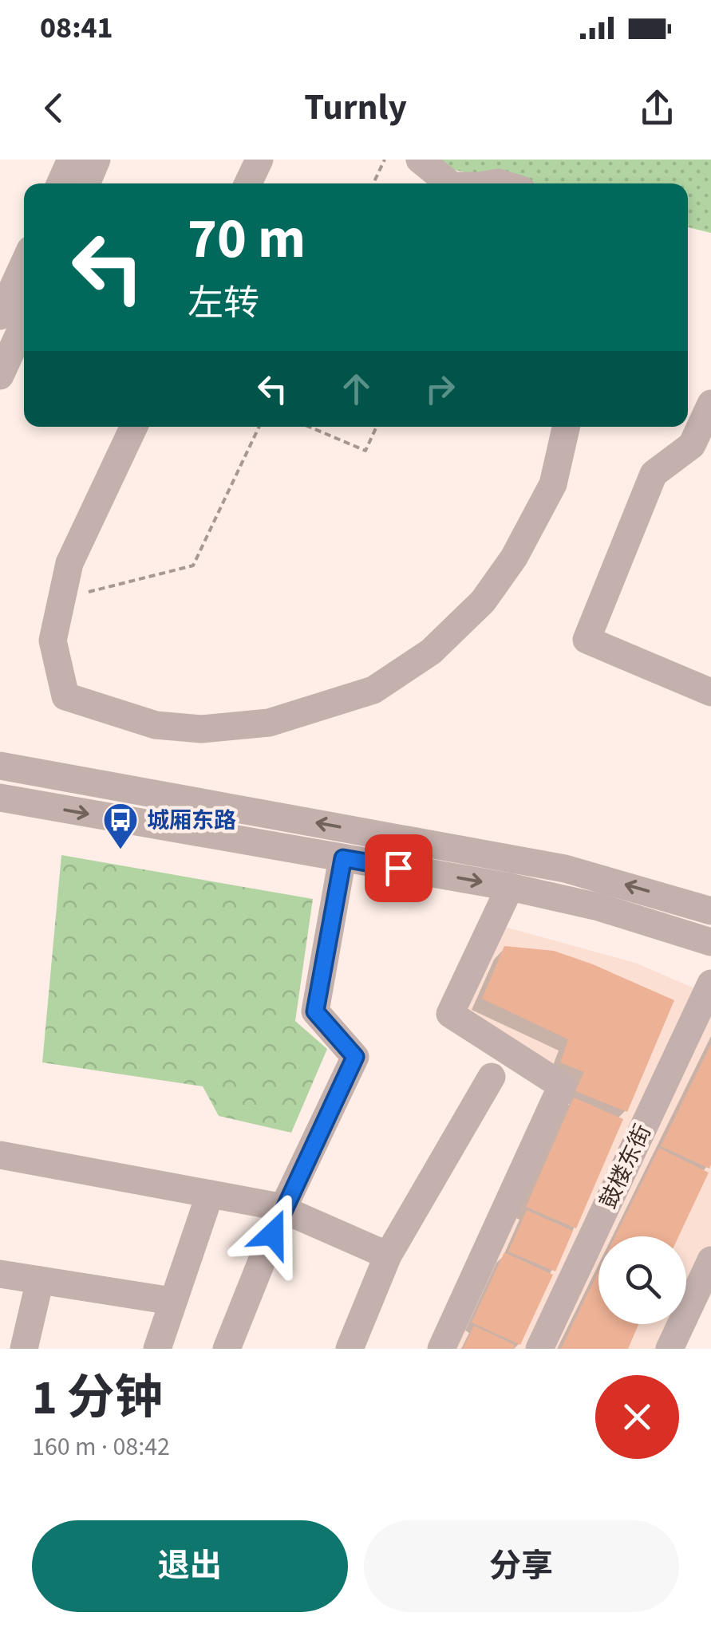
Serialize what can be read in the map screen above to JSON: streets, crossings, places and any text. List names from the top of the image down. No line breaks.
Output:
{"streets":{"street":["鼓楼东街"]},"places":{"bus stop":["城厢东路"]},"page":{"status":"08:41","header":"Turnly","turn":["70 m","左转"],"heading":["1 分钟","160 m · 08:42"],"buttons":["退出","分享"]}}
